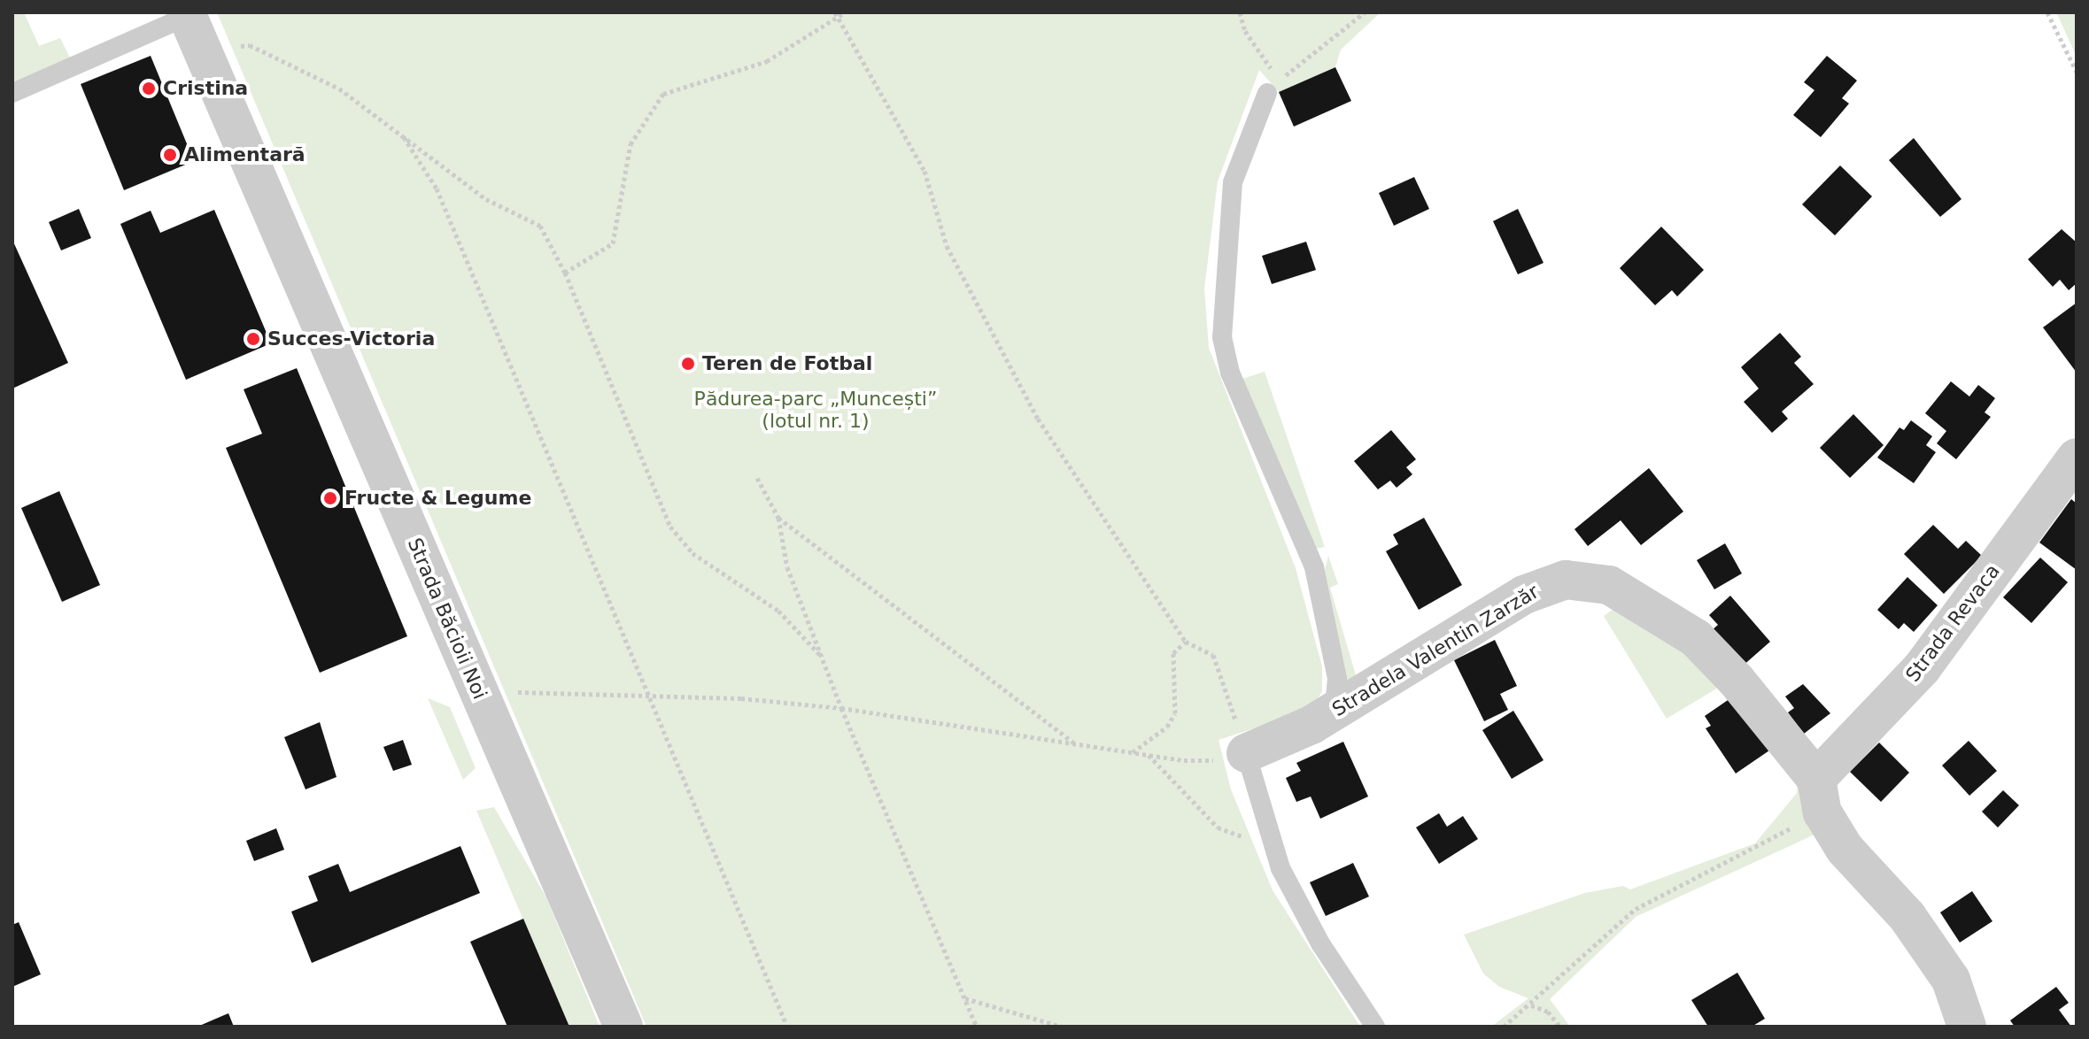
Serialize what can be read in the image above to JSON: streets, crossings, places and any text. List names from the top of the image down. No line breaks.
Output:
{"streets":{"street":["Strada Băcioii Noi","Strada Revaca","Stradela Valentin Zarzăr"]},"crossings":[["Strada Revaca","Stradela Valentin Zarzăr"]],"parks":["Pădurea-parc „Muncești” (lotul nr. 1)"],"places":["Cristina","Alimentară","Succes-Victoria","Teren de Fotbal","Fructe & Legume"]}
